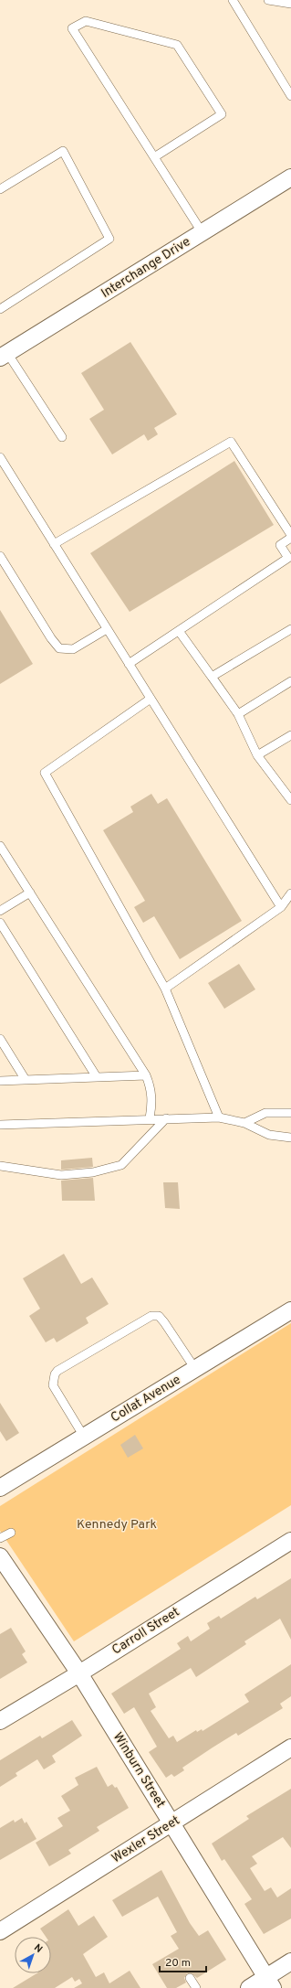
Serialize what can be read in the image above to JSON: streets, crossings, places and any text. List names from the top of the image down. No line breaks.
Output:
{"streets":{"street":["Interchange Drive","Collat Avenue","Carroll Street","Winburn Street","Wexler Street"]},"crossings":[["Carroll Street","Winburn Street"],["Winburn Street","Wexler Street"]],"parks":["Kennedy Park"],"scale_bar":"20 m","north":"top right"}
